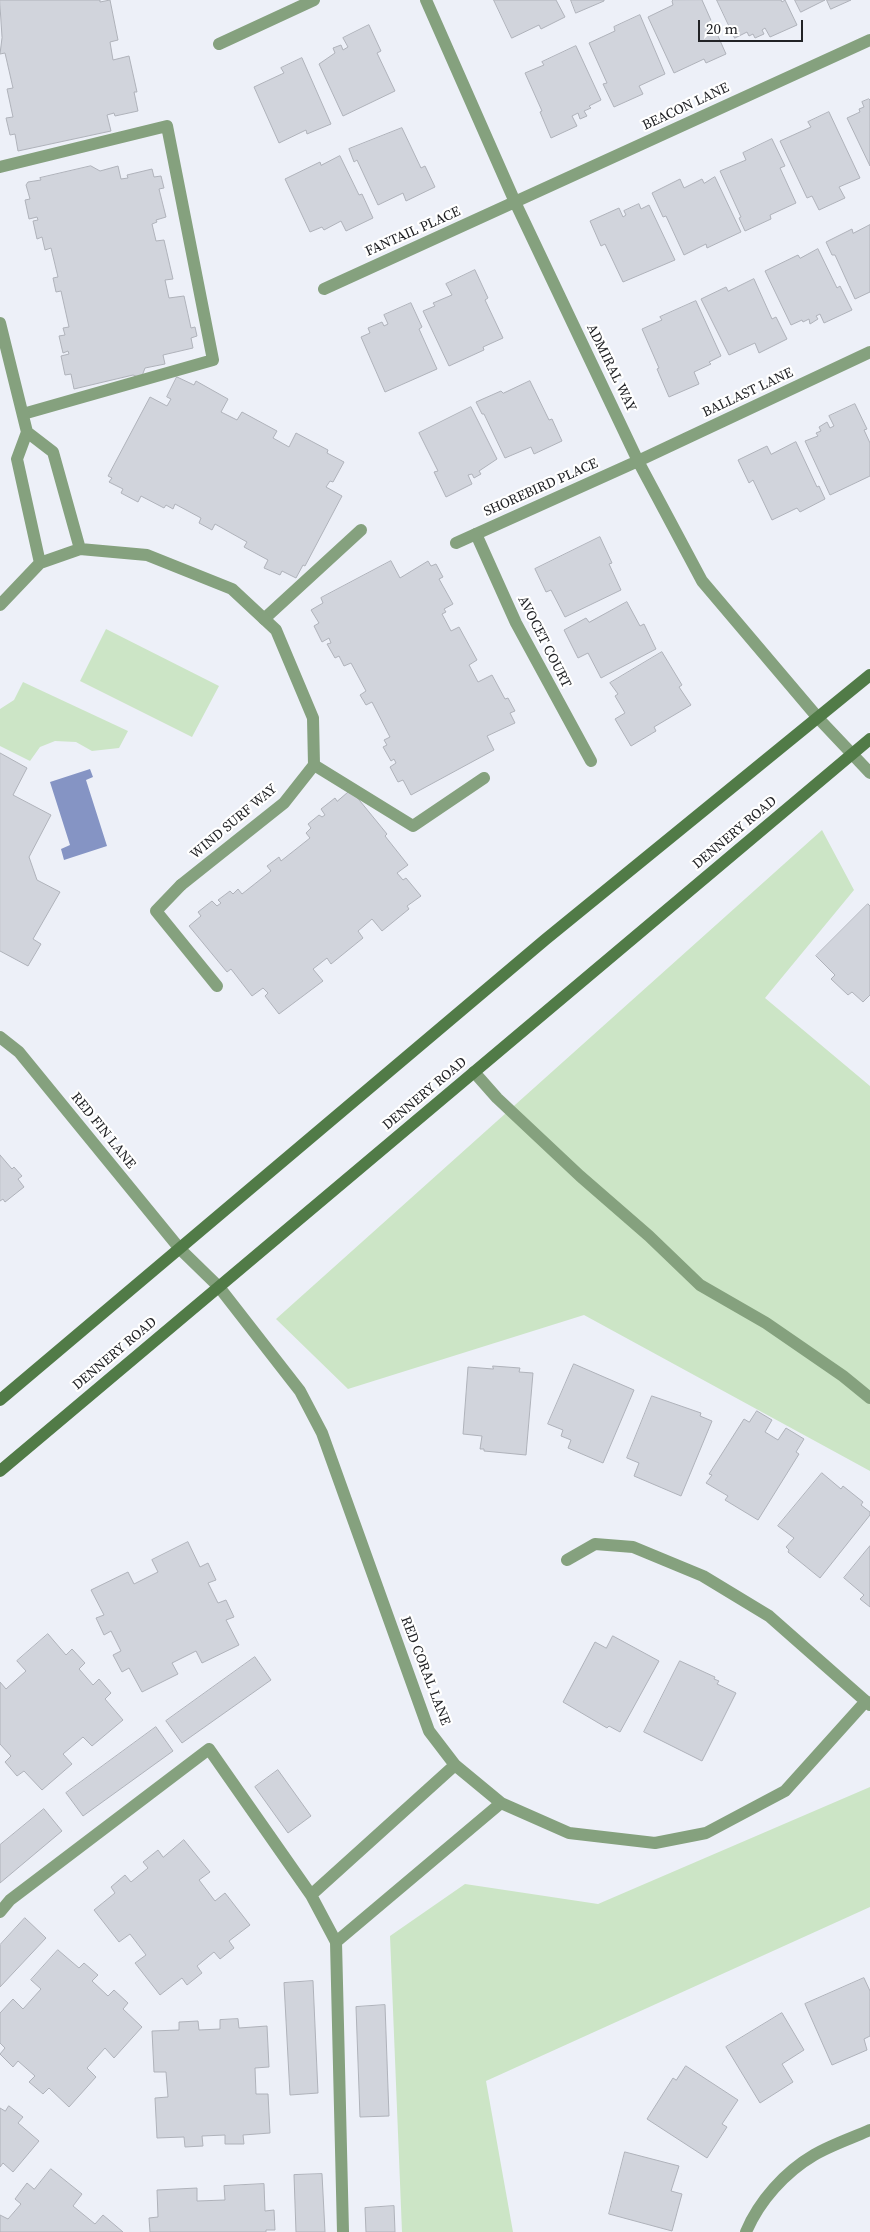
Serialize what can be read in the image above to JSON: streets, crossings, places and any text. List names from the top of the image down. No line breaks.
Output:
{"streets":{"street":["BEACON LANE","FANTAIL PLACE","ADMIRAL WAY","BALLAST LANE","SHOREBIRD PLACE","AVOCET COURT","WIND SURF WAY","DENNERY ROAD","RED FIN LANE","RED CORAL LANE"]},"crossings":[["BEACON LANE","FANTAIL PLACE"],["BEACON LANE","ADMIRAL WAY"],["FANTAIL PLACE","ADMIRAL WAY"],["ADMIRAL WAY","BALLAST LANE"],["ADMIRAL WAY","SHOREBIRD PLACE"],["ADMIRAL WAY","DENNERY ROAD"],["BALLAST LANE","SHOREBIRD PLACE"],["SHOREBIRD PLACE","AVOCET COURT"],["DENNERY ROAD","RED CORAL LANE"],["RED FIN LANE","RED CORAL LANE"]],"scale_bar":"20 m"}
